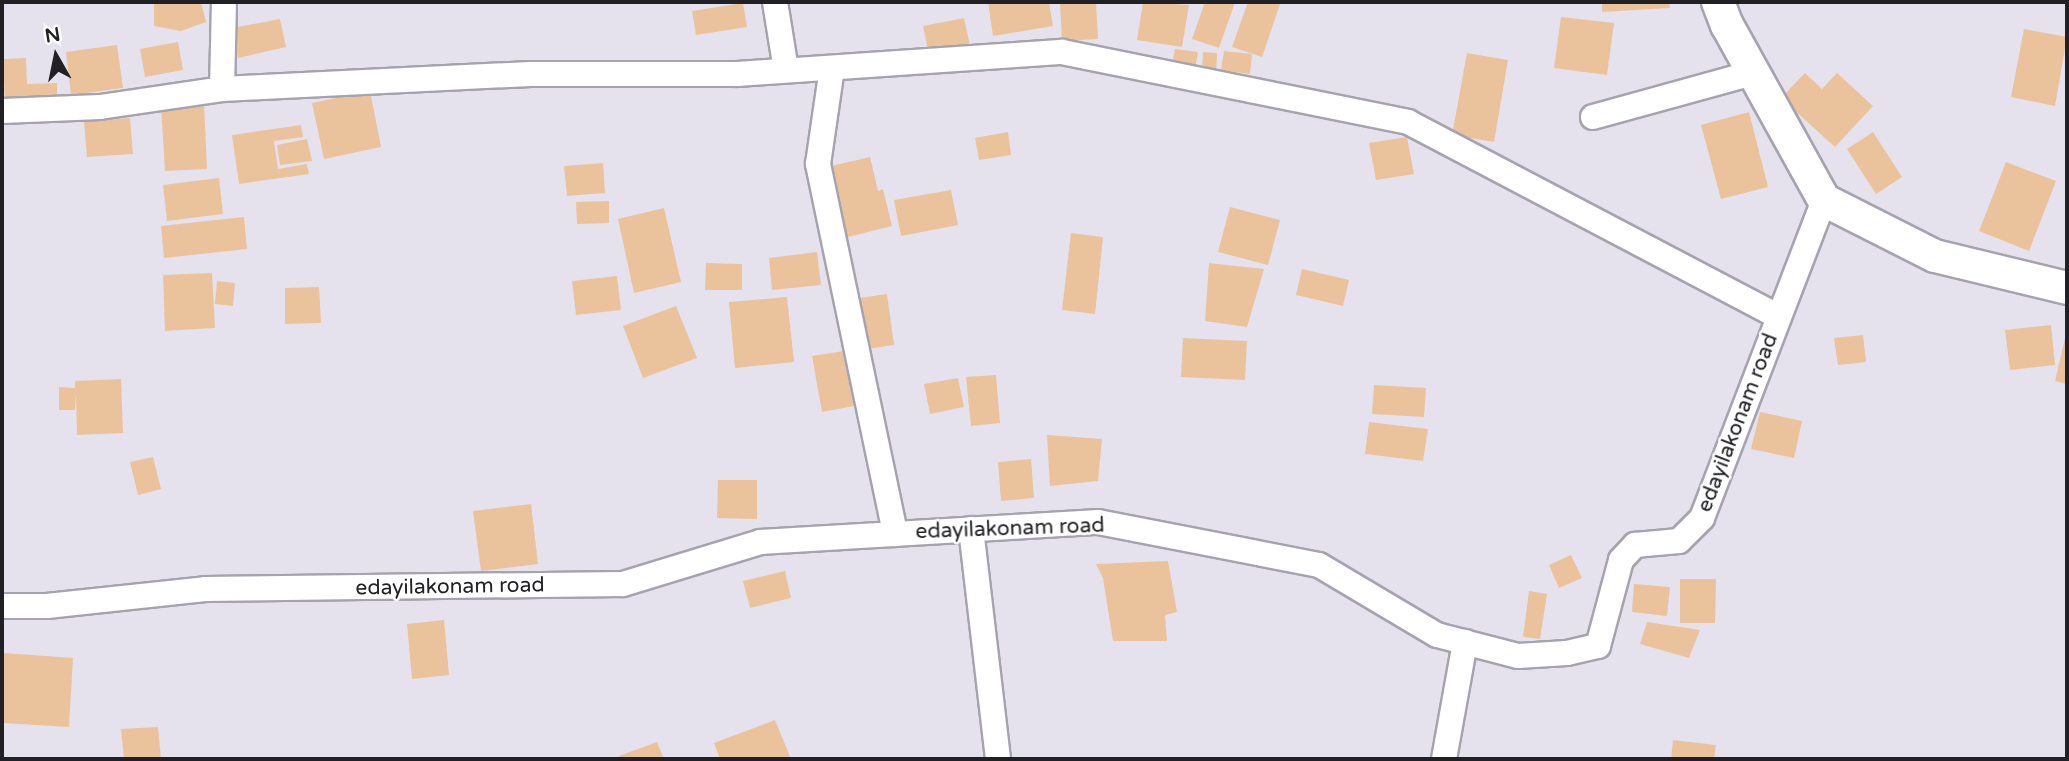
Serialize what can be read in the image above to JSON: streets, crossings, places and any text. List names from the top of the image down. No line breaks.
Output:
{"streets":{"street":["edayilakonam road"]},"north":"top"}
